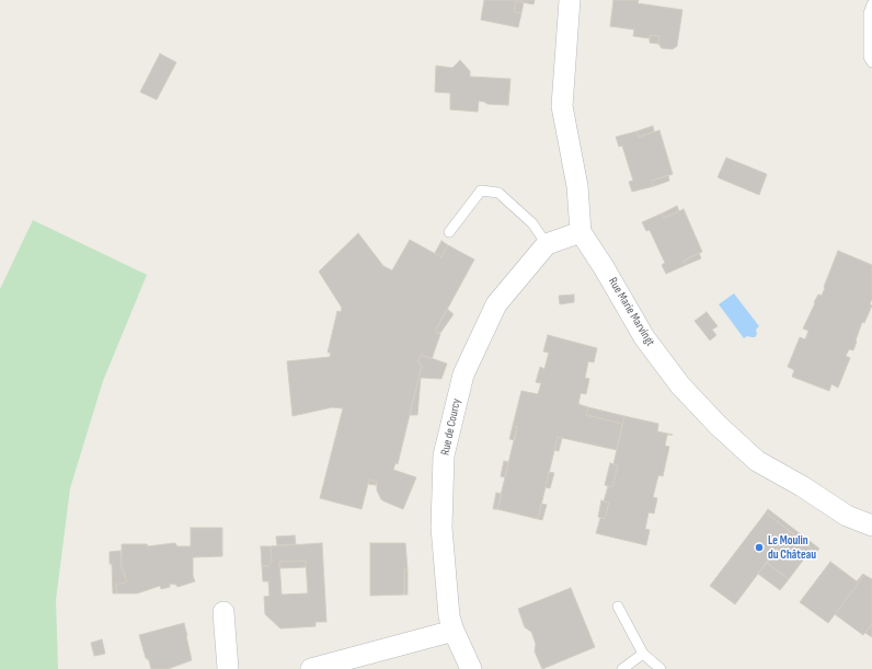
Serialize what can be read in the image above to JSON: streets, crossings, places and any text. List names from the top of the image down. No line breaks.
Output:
{"streets":{"street":["Rue Marie Marvingt","Rue de Courcy"]},"places":["Le Moulin du Château"]}
